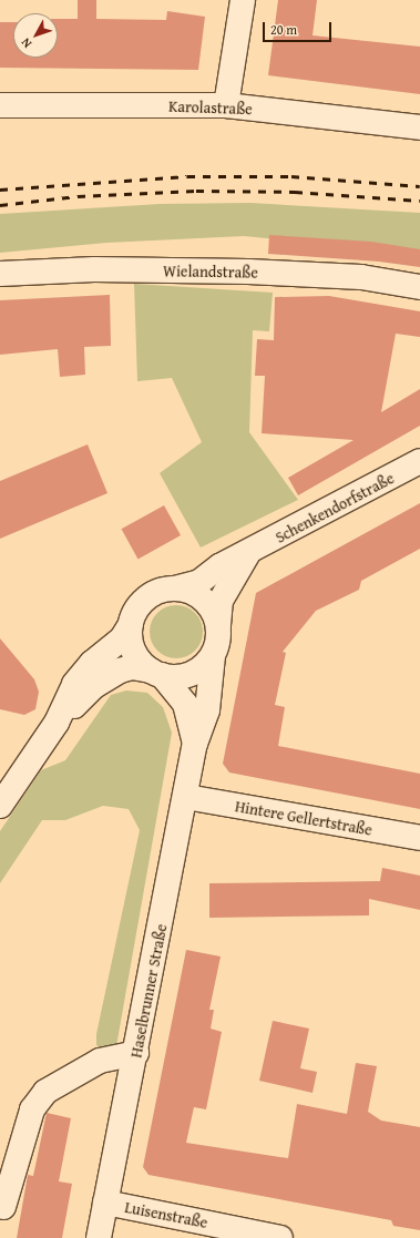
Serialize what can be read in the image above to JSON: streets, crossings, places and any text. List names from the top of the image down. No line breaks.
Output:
{"streets":{"street":["Karolastraße","Wielandstraße","Schenkendorfstraße","Hintere Gellertstraße","Haselbrunner Straße","Luisenstraße"]},"crossings":[["Schenkendorfstraße","Haselbrunner Straße"],["Hintere Gellertstraße","Haselbrunner Straße"],["Haselbrunner Straße","Luisenstraße"]],"scale_bar":"20 m","north":"bottom left"}
